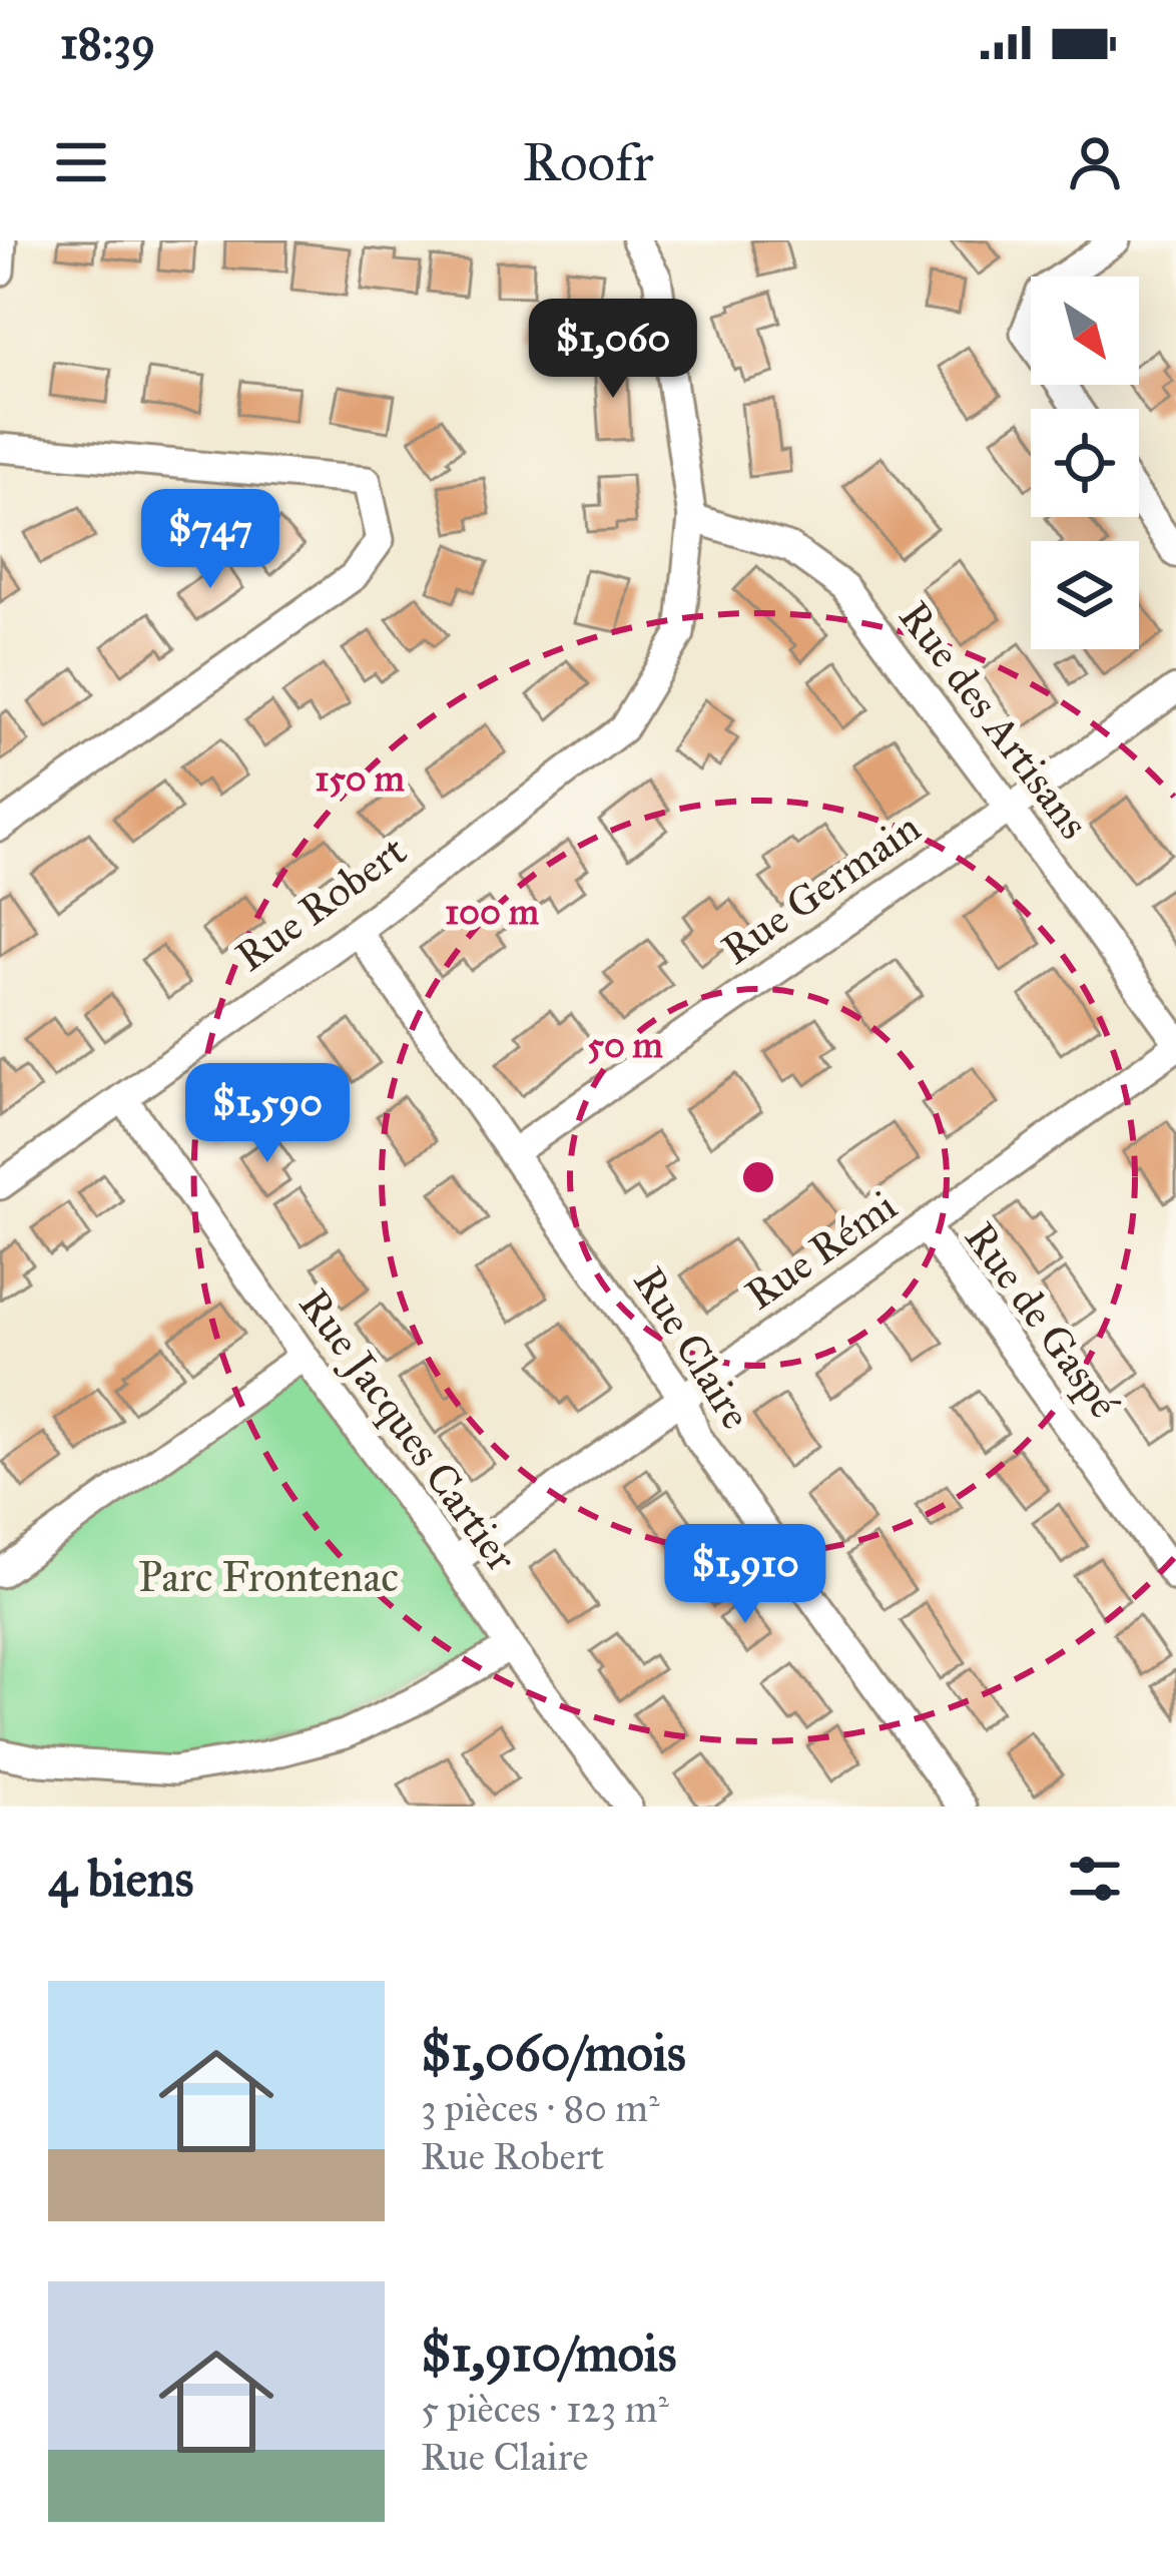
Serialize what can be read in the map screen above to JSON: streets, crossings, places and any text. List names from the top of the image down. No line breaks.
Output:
{"streets":{"street":["Rue des Artisans","Rue Germain","Rue Robert","Rue Rémi","Rue de Gaspé","Rue Claire","Rue Jacques Cartier"]},"crossings":[["Rue des Artisans","Rue Germain"],["Rue des Artisans","Rue Robert"],["Rue des Artisans","Rue Rémi"],["Rue Germain","Rue Claire"],["Rue Robert","Rue Claire"],["Rue Robert","Rue Jacques Cartier"],["Rue Rémi","Rue de Gaspé"],["Rue Rémi","Rue Claire"],["Rue Rémi","Rue Jacques Cartier"]],"parks":["Parc Frontenac"],"north":"bottom right","page":{"status":"18:39","header":"Roofr","price":["$1,060","$747","$1,590","$1,910"],"heading":"4 biens","list":[{"name":"$1,060/mois","note":"3 pièces · 80 m² · Rue Robert"},{"name":"$1,910/mois","note":"5 pièces · 123 m² · Rue Claire"}]},"rings":["150 m","100 m","50 m"]}
